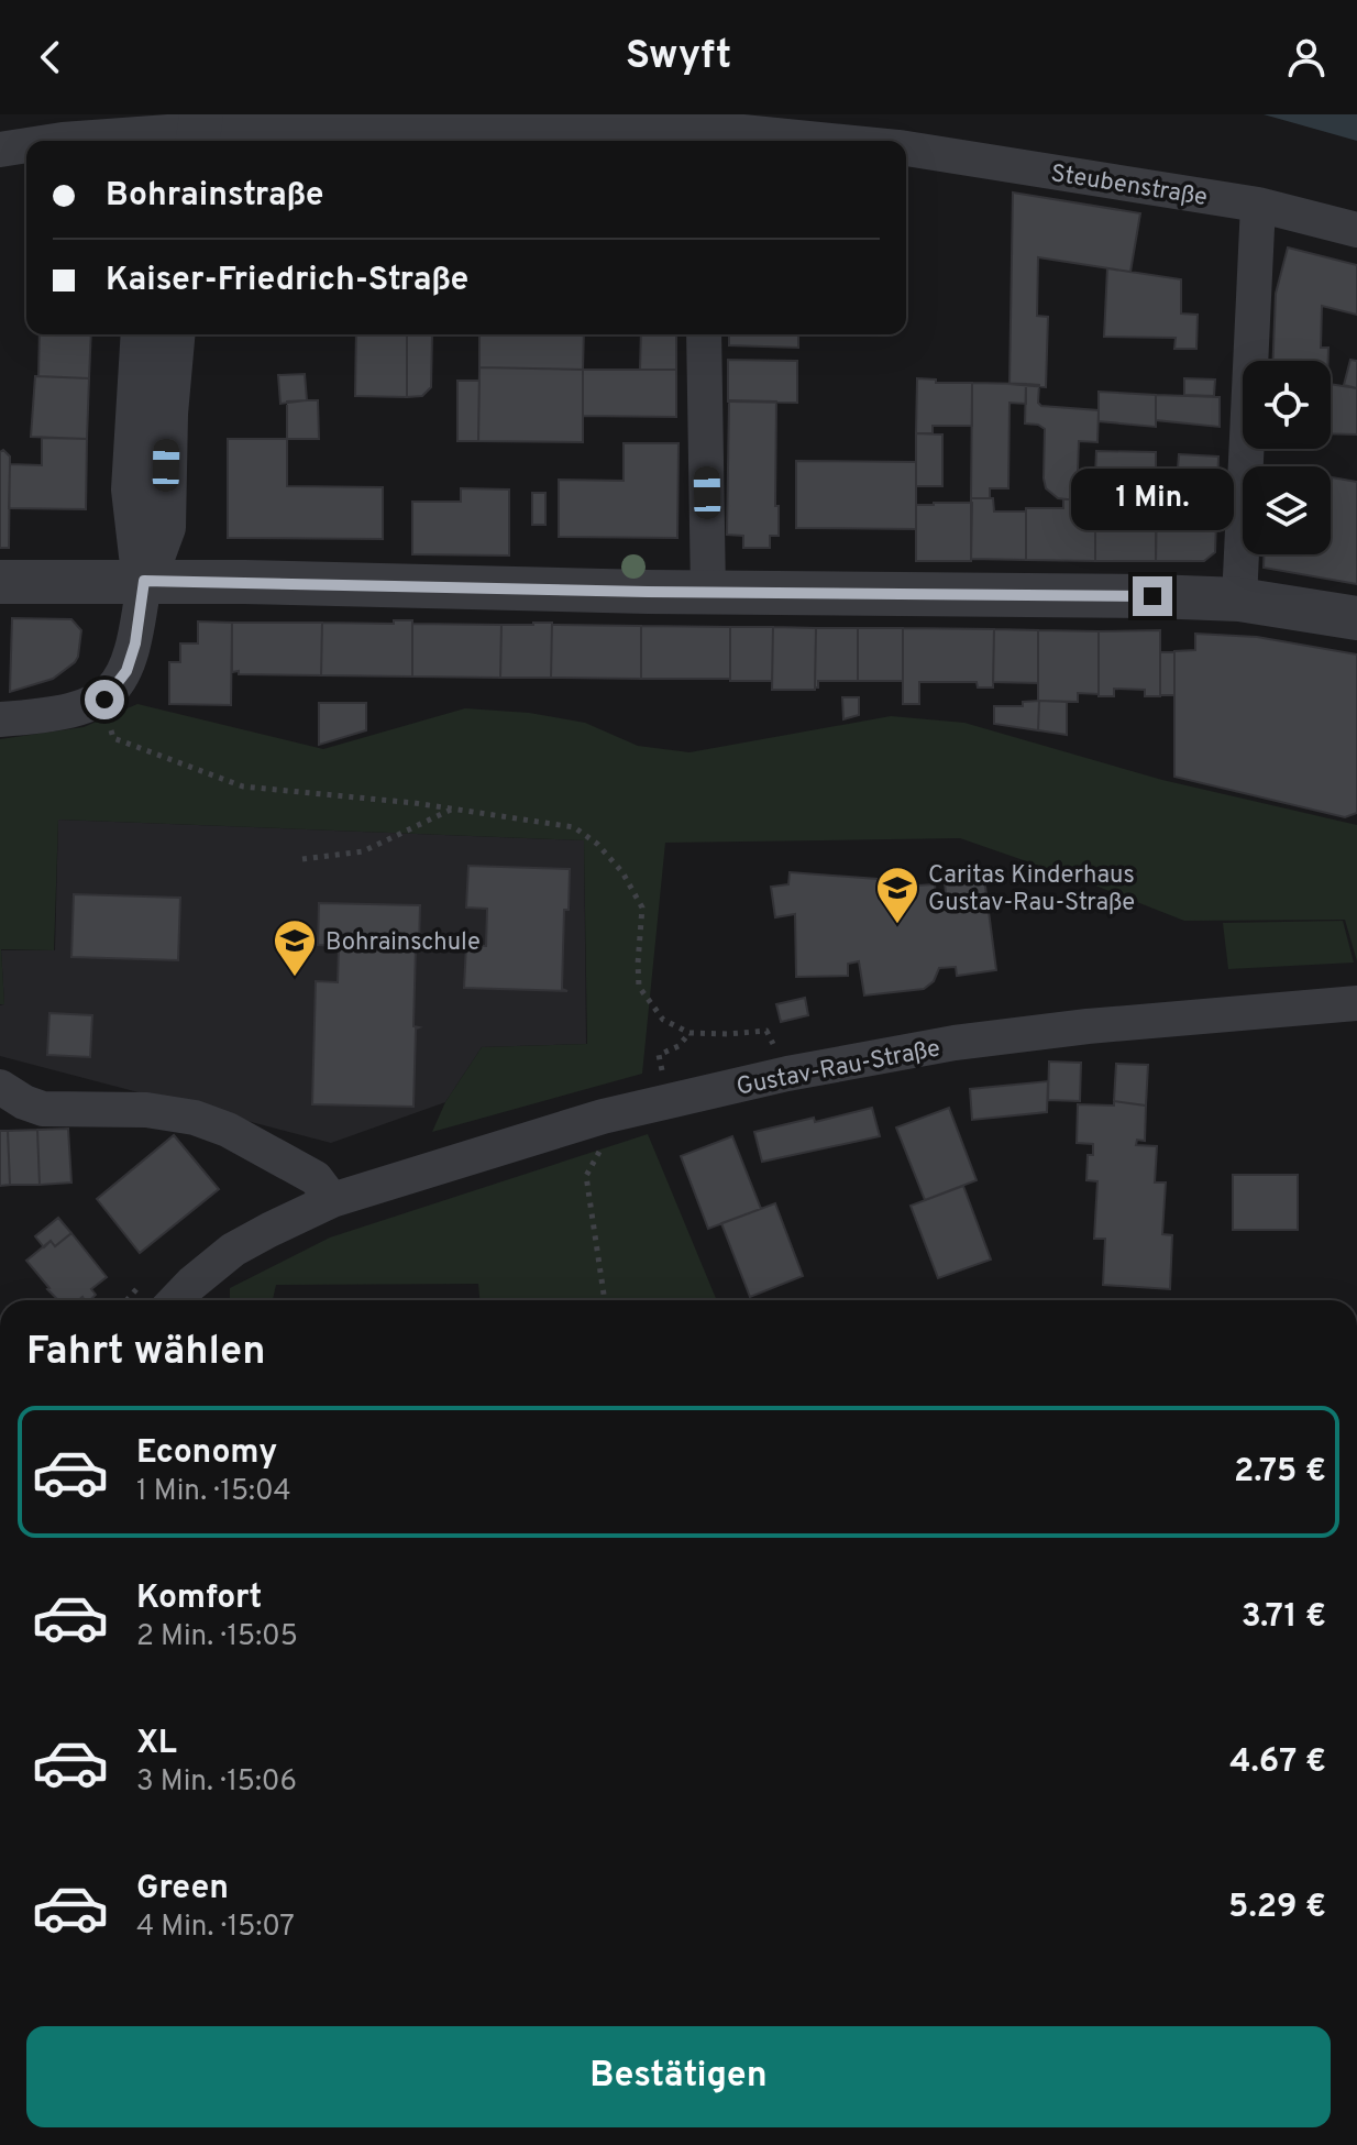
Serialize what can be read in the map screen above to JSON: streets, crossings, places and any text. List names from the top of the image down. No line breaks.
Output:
{"streets":{"street":["Steubenstraße","Gustav-Rau-Straße"]},"places":{"school or university":["Caritas Kinderhaus Gustav-Rau-Straße","Bohrainschule"]},"page":{"header":"Swyft","banner":["Bohrainstraße","Kaiser-Friedrich-Straße"],"bubble":"1 Min.","heading":"Fahrt wählen","list":[{"name":"Economy","note":"1 Min. · 15:04","value":"2.75 €"},{"name":"Komfort","note":"2 Min. · 15:05","value":"3.71 €"},{"name":"XL","note":"3 Min. · 15:06","value":"4.67 €"},{"name":"Green","note":"4 Min. · 15:07","value":"5.29 €"}],"buttons":"Bestätigen"}}
